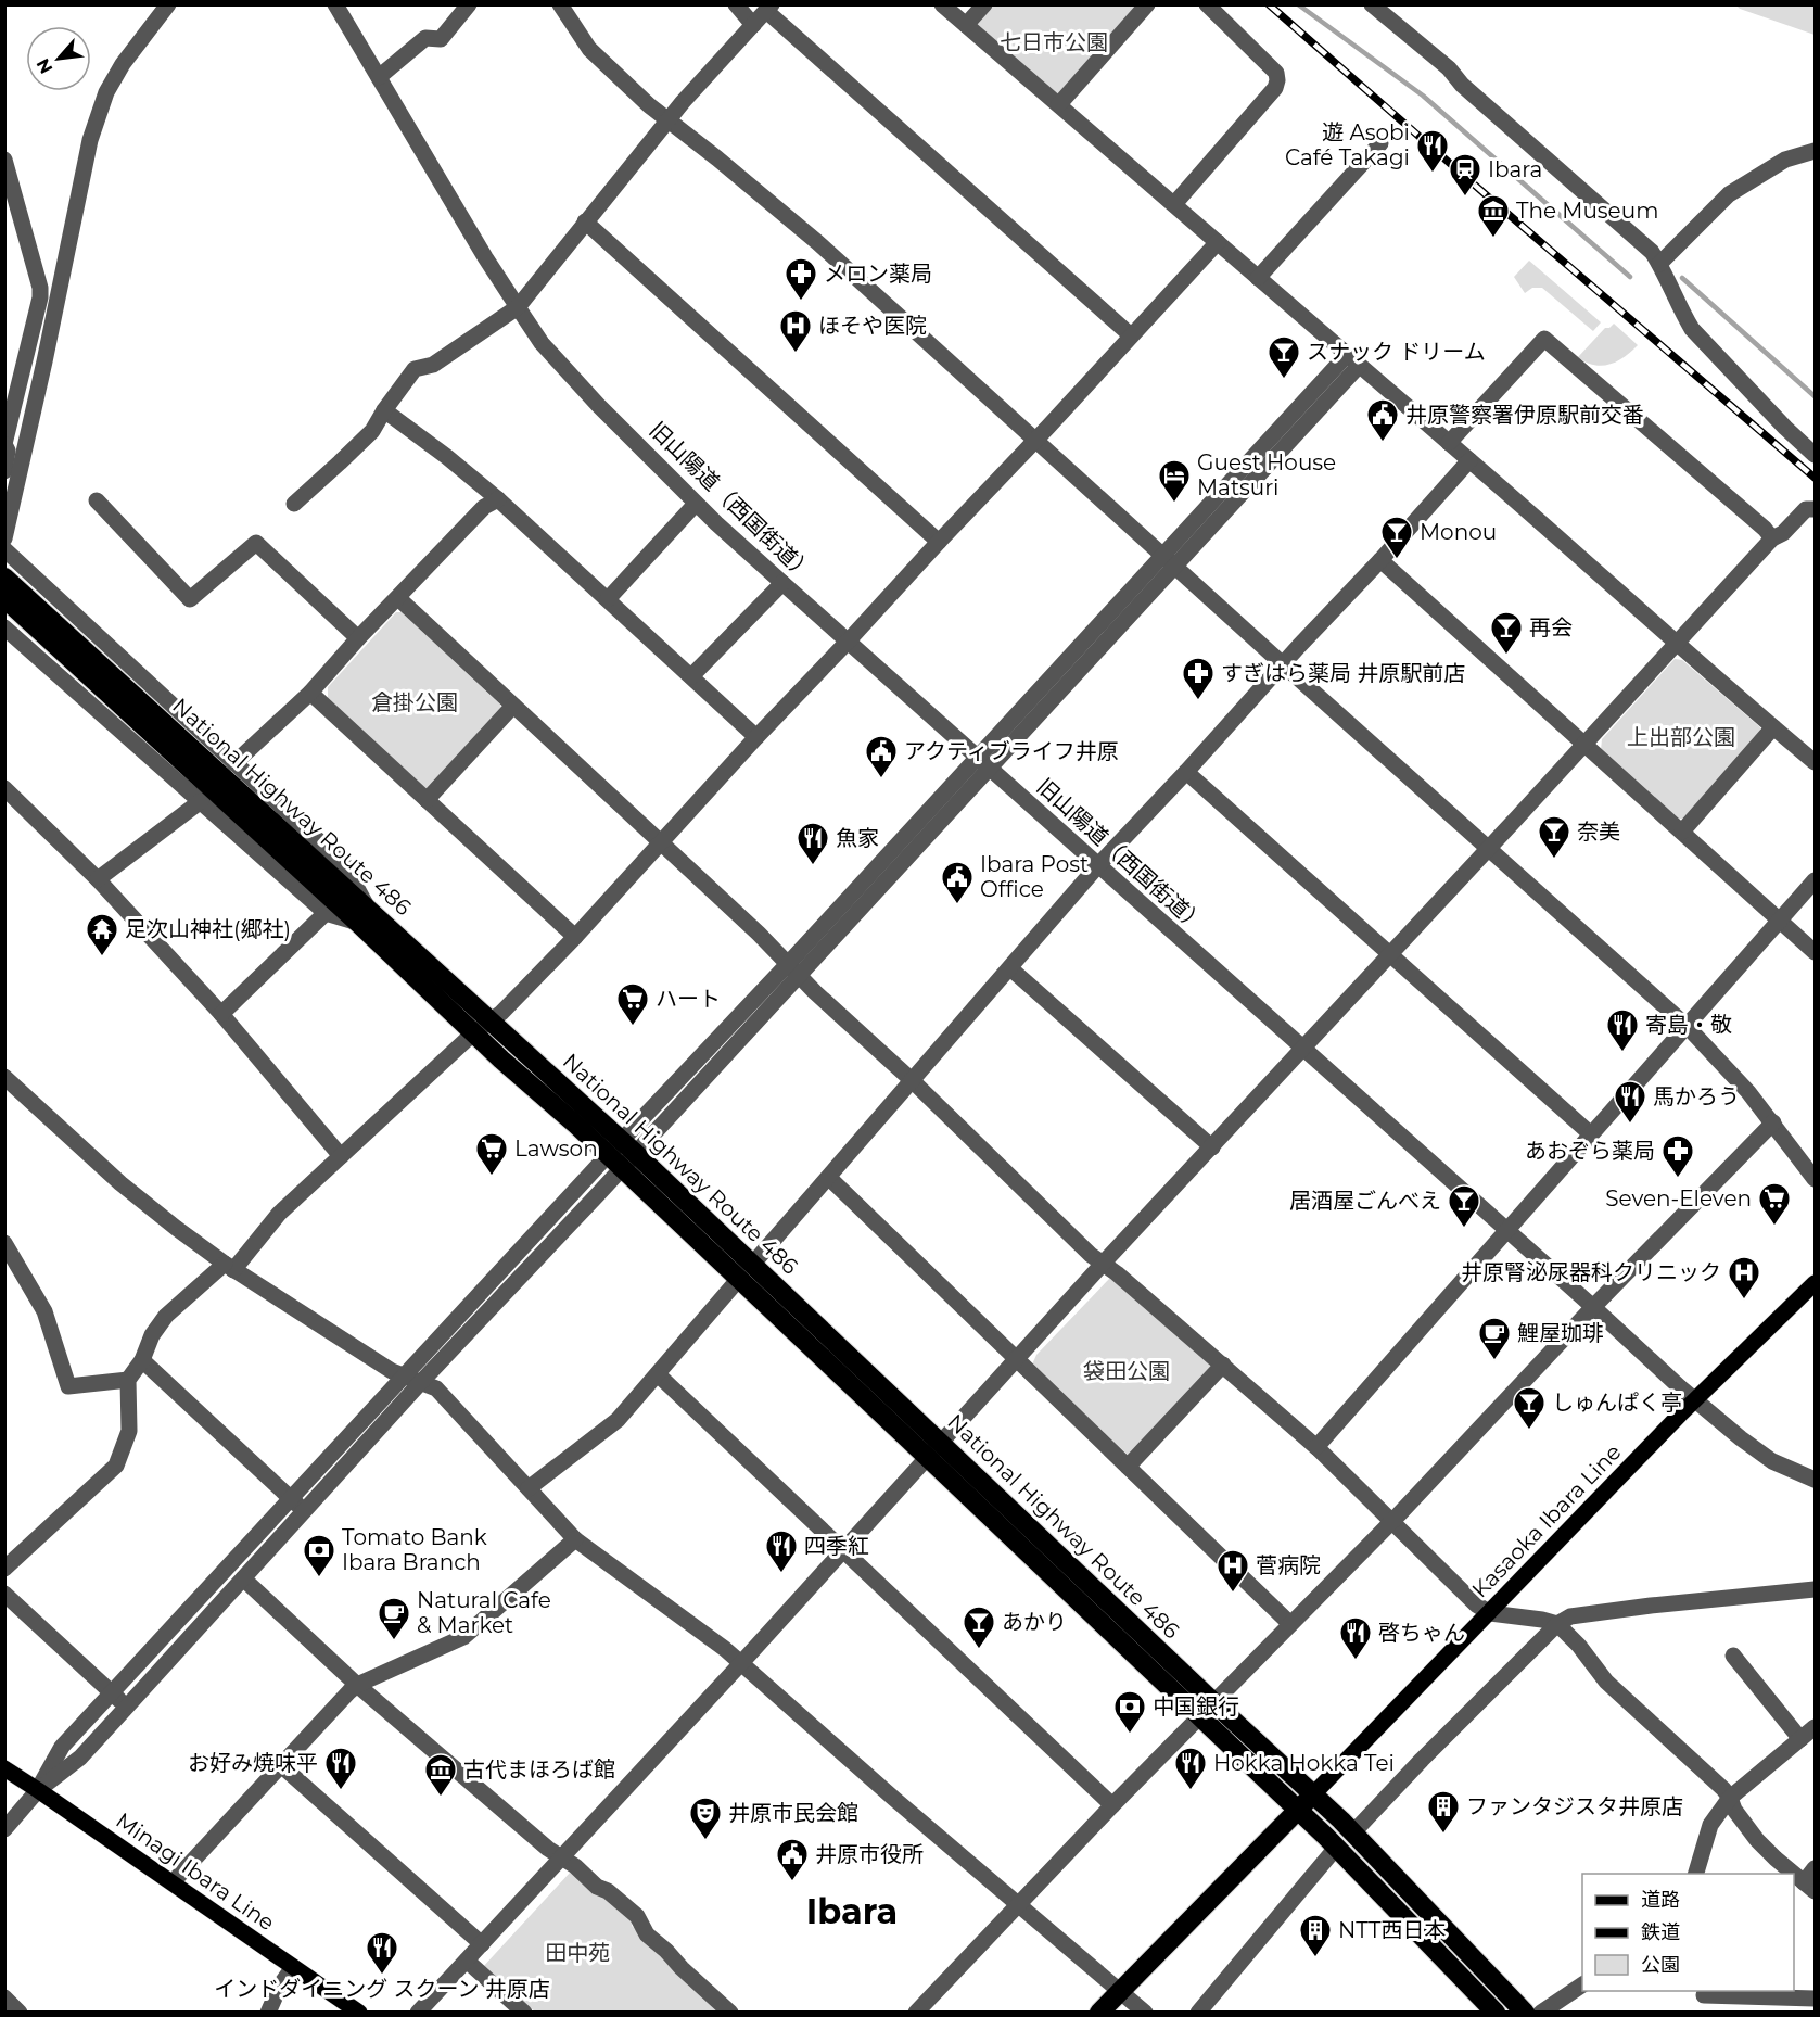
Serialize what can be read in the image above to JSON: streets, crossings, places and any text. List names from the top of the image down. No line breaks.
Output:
{"streets":{"highway":["National Highway Route 486"],"main road":["Kasaoka Ibara Line","Minagi Ibara Line"],"street":["旧山陽道（西国街道）"]},"crossings":[["旧山陽道（西国街道）","Kasaoka Ibara Line"],["National Highway Route 486","Kasaoka Ibara Line"]],"districts":["Ibara"],"parks":["七日市公園","倉掛公園","上出部公園","袋田公園","田中苑"],"places":{"restaurant":["遊 Asobi Café Takagi","魚家","寄島・敬","馬かろう","四季紅","啓ちゃん","お好み焼味平","Hokka Hokka Tei","インドダイニング スクーン 井原店"],"station":["Ibara"],"museum":["The Museum","古代まほろば館"],"pharmacy":["メロン薬局","すぎはら薬局 井原駅前店","あおぞら薬局"],"hospital":["ほそや医院","井原腎泌尿器科クリニック","菅病院"],"bar":["スナック ドリーム","Monou","再会","奈美","居酒屋ごんべえ","しゅんぱく亭","あかり"],"public building":["井原警察署伊原駅前交番","アクティブライフ井原","Ibara Post Office","井原市役所"],"hotel":["Guest House Matsuri"],"temple":["足次山神社(郷社)"],"supermarket":["ハート","Lawson","Seven-Eleven"],"cafe":["鯉屋珈琲","Natural Cafe & Market"],"bank":["Tomato Bank Ibara Branch","中国銀行"],"building":["ファンタジスタ井原店","NTT西日本"],"theatre":["井原市民会館"]},"legend":["道路","鉄道","公園"],"north":"bottom left"}
